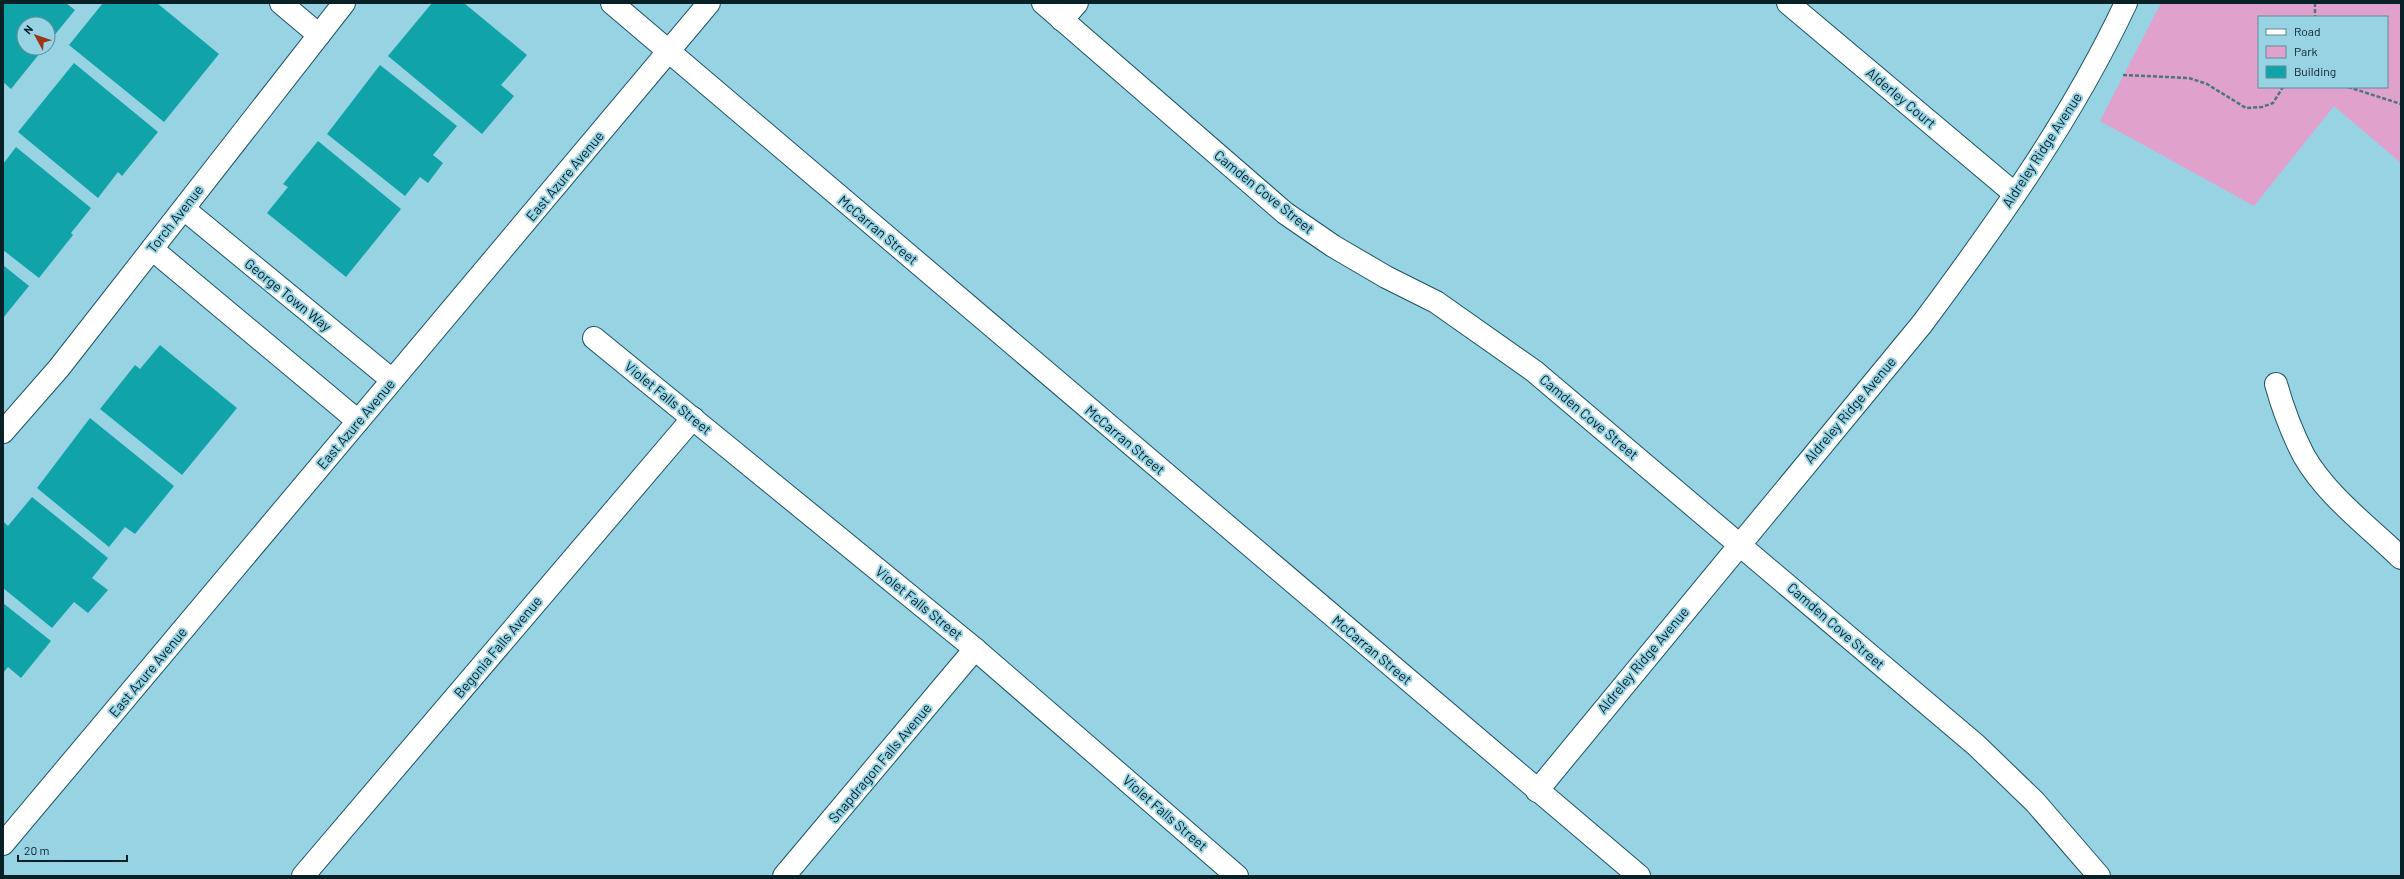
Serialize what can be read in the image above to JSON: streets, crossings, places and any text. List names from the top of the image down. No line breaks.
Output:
{"streets":{"street":["Alderley Court","Aldreley Ridge Avenue","East Azure Avenue","Camden Cove Street","Torch Avenue","McCarran Street","George Town Way","Violet Falls Street","Begonia Falls Avenue","Snapdragon Falls Avenue"]},"crossings":[["Alderley Court","Aldreley Ridge Avenue"],["Aldreley Ridge Avenue","Camden Cove Street"],["Aldreley Ridge Avenue","McCarran Street"],["East Azure Avenue","McCarran Street"],["East Azure Avenue","George Town Way"],["Torch Avenue","George Town Way"],["Violet Falls Street","Begonia Falls Avenue"],["Violet Falls Street","Snapdragon Falls Avenue"]],"legend":["Road","Park","Building"],"scale_bar":"20 m","north":"top left"}
